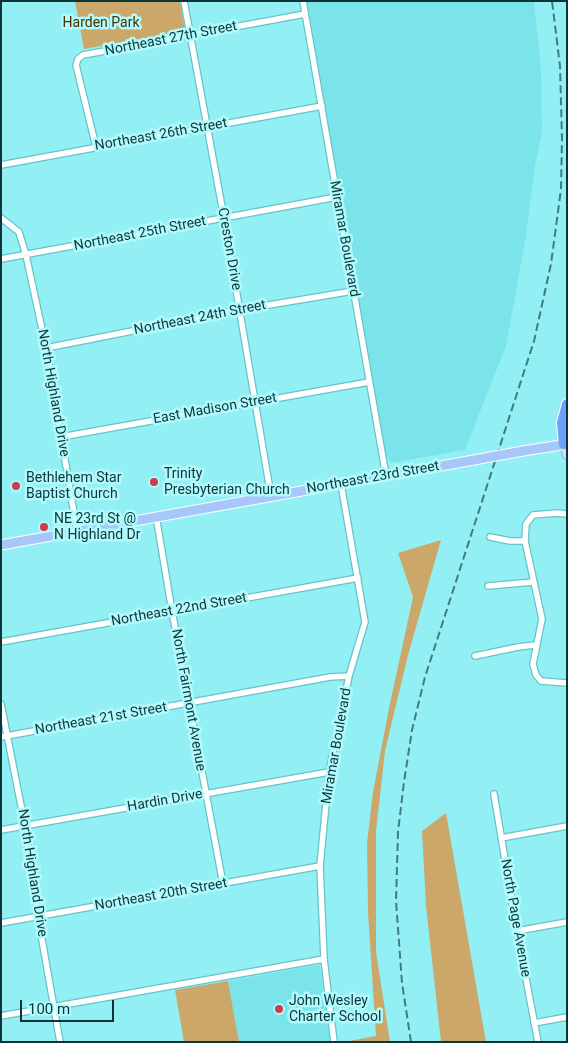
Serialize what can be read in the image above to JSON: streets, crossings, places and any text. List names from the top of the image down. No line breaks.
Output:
{"streets":{"main road":["Northeast 23rd Street"],"street":["Northeast 27th Street","Northeast 26th Street","Northeast 25th Street","Miramar Boulevard","Creston Drive","Northeast 24th Street","North Highland Drive","East Madison Street","Northeast 22nd Street","North Fairmont Avenue","Northeast 21st Street","Hardin Drive","Northeast 20th Street","North Page Avenue"]},"crossings":[["Northeast 27th Street","Northeast 26th Street"],["Northeast 27th Street","Miramar Boulevard"],["Northeast 27th Street","Creston Drive"],["Northeast 26th Street","Miramar Boulevard"],["Northeast 26th Street","Creston Drive"],["Northeast 25th Street","Miramar Boulevard"],["Northeast 25th Street","Creston Drive"],["Northeast 25th Street","North Highland Drive"],["Miramar Boulevard","Northeast 24th Street"],["Miramar Boulevard","East Madison Street"],["Miramar Boulevard","Northeast 23rd Street"],["Miramar Boulevard","Northeast 22nd Street"],["Miramar Boulevard","Northeast 21st Street"],["Miramar Boulevard","Hardin Drive"],["Miramar Boulevard","Northeast 20th Street"],["Creston Drive","Northeast 24th Street"],["Creston Drive","East Madison Street"],["Creston Drive","Northeast 23rd Street"],["Northeast 24th Street","North Highland Drive"],["North Highland Drive","East Madison Street"],["North Highland Drive","Northeast 23rd Street"],["North Highland Drive","Northeast 21st Street"],["North Highland Drive","Hardin Drive"],["North Highland Drive","Northeast 20th Street"],["Northeast 23rd Street","North Fairmont Avenue"],["Northeast 22nd Street","North Fairmont Avenue"],["North Fairmont Avenue","Northeast 21st Street"],["North Fairmont Avenue","Hardin Drive"],["North Fairmont Avenue","Northeast 20th Street"]],"parks":["Harden Park"],"places":["Trinity Presbyterian Church","Bethlehem Star Baptist Church","NE 23rd St @ N Highland Dr","John Wesley Charter School"],"scale_bar":"100 m"}
